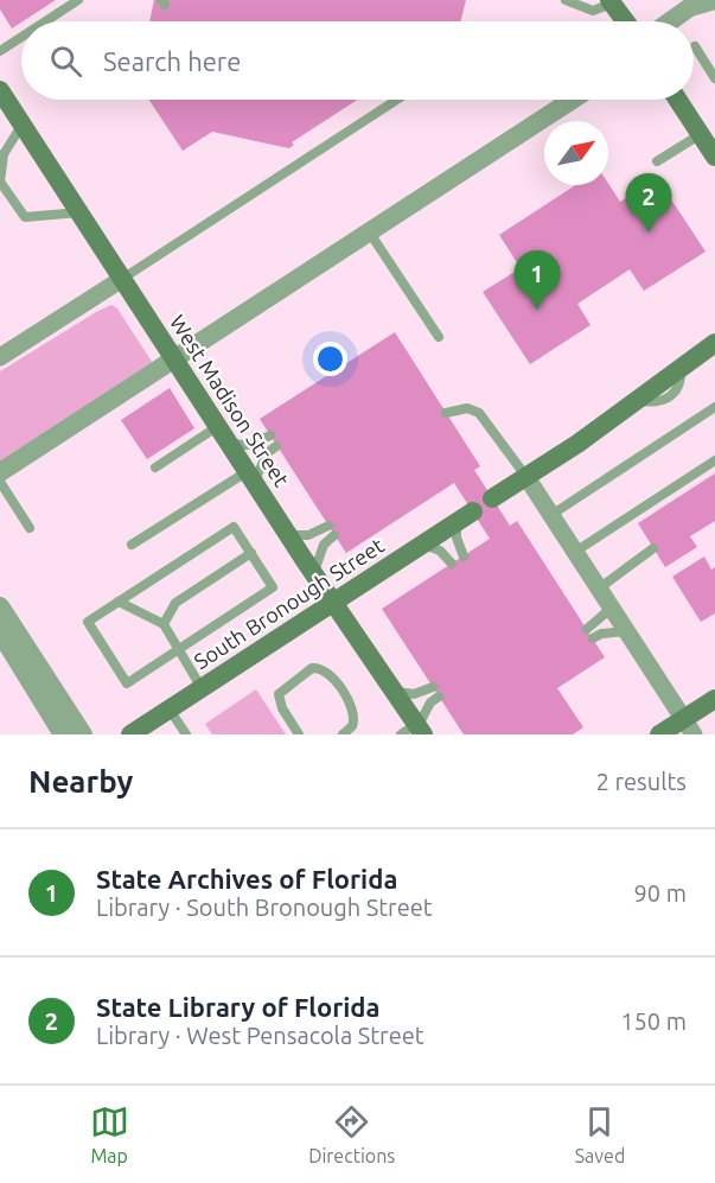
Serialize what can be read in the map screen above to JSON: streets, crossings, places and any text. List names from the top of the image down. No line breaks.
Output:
{"streets":{"main road":["West Madison Street","South Bronough Street"]},"crossings":[["West Madison Street","South Bronough Street"]],"north":"top right","page":{"search":"Search here","pins":["2","1"],"heading":["Nearby","2 results"],"list":[{"mark":"1","name":"State Archives of Florida","note":"Library · South Bronough Street","value":"90 m"},{"mark":"2","name":"State Library of Florida","note":"Library · West Pensacola Street","value":"150 m"}],"nav":["Map","Directions","Saved"]}}
